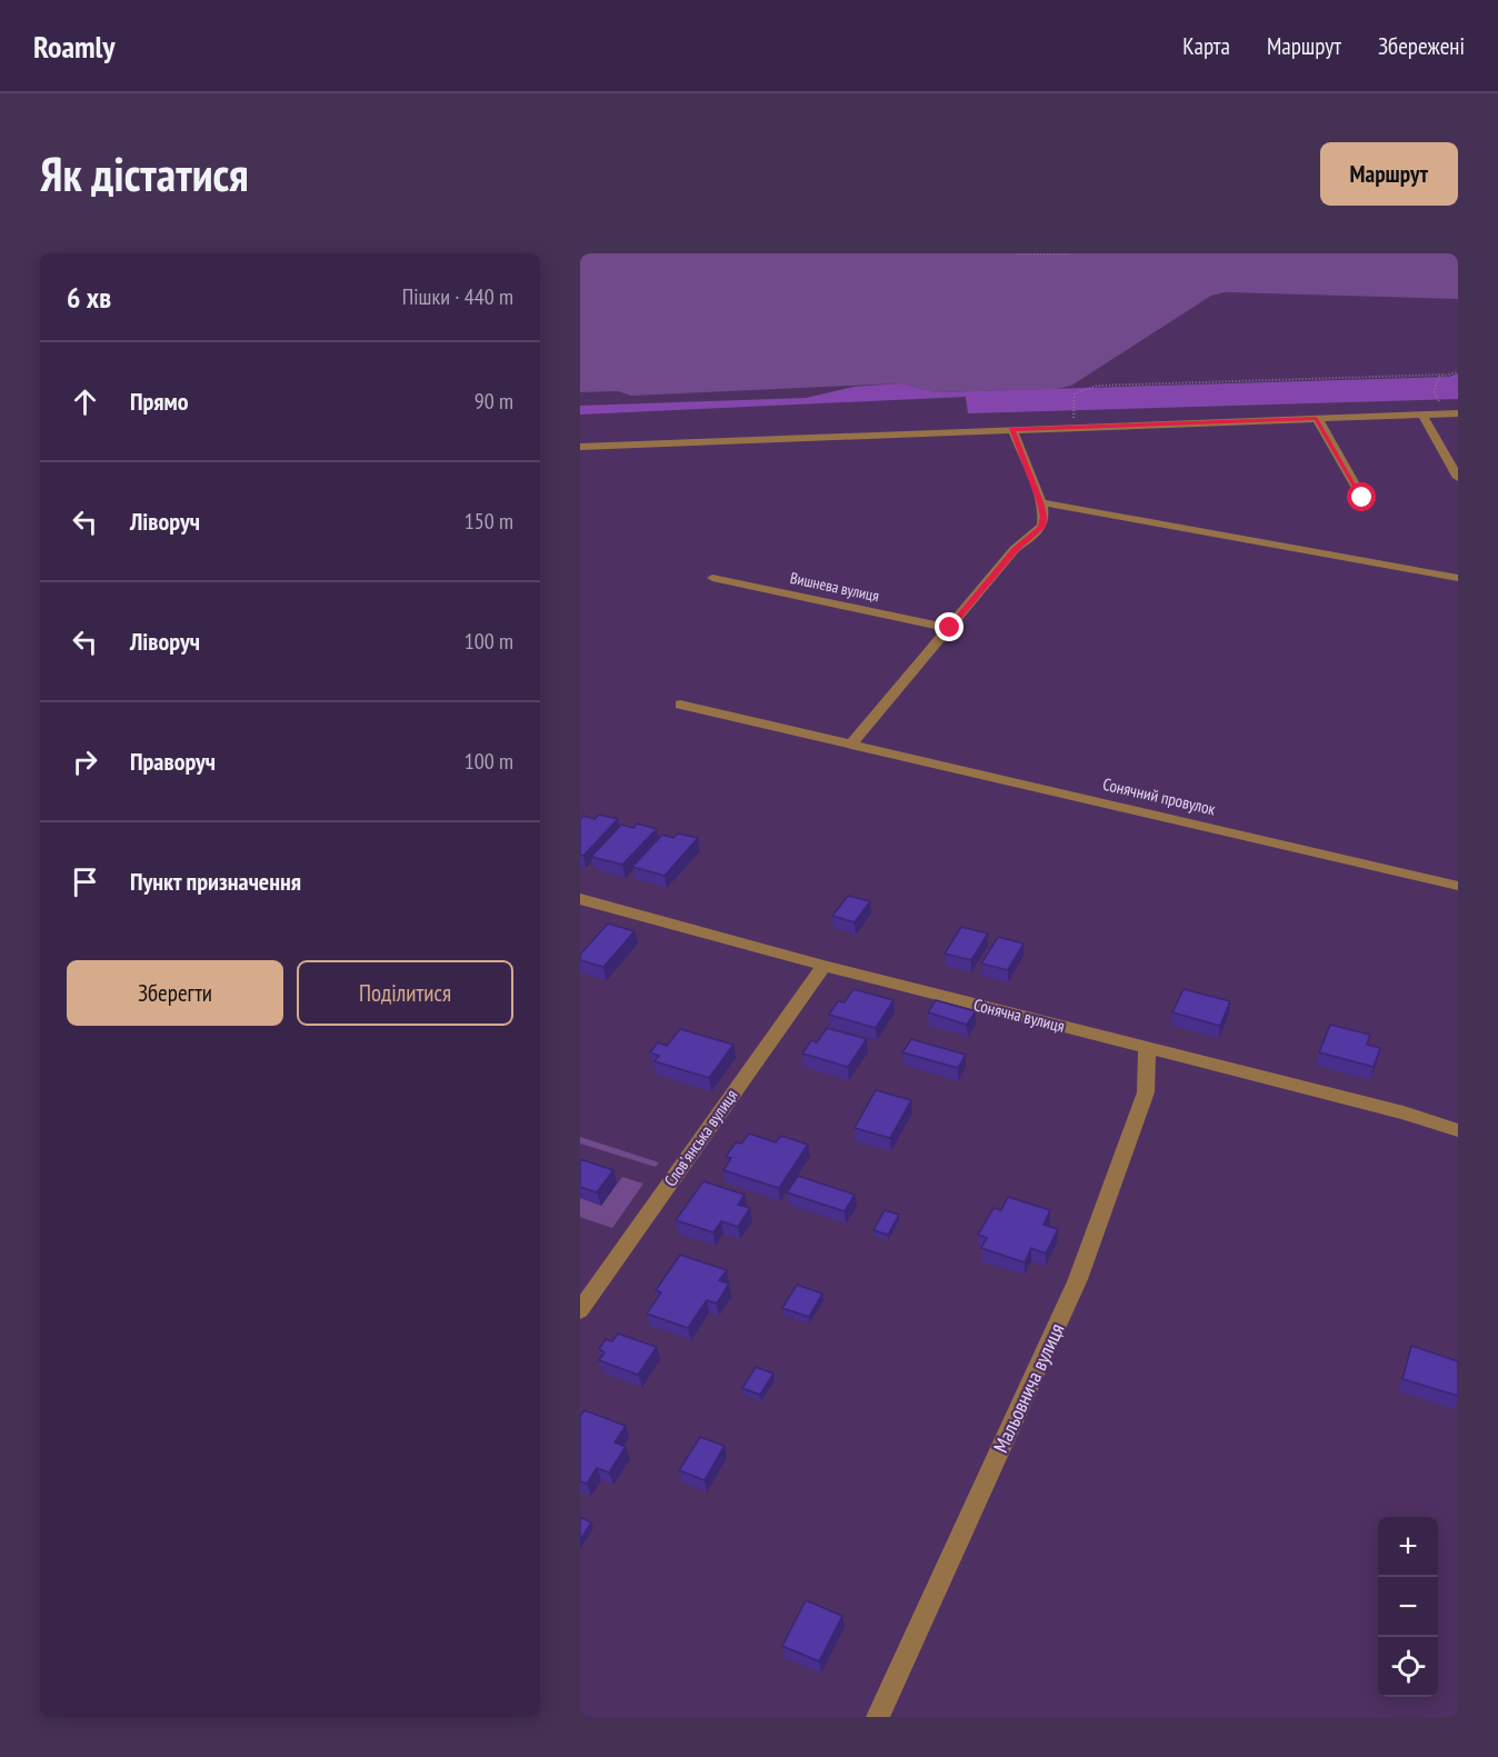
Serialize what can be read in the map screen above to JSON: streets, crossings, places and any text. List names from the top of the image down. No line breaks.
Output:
{"streets":{"street":["Вишнева вулиця","Сонячний провулок","Сонячна вулиця","Словʼянська вулиця","Мальовнича вулиця"]},"crossings":[["Сонячна вулиця","Словʼянська вулиця"],["Сонячна вулиця","Мальовнича вулиця"]],"page":{"header":"Roamly","nav":["Карта","Маршрут","Збережені"],"buttons":["Маршрут",["Зберегти","Поділитися"]],"title":"Як дістатися","heading":["6 хв","Пішки · 440 m"],"list":[["Прямо","90 m"],["Ліворуч","150 m"],["Ліворуч","100 m"],["Праворуч","100 m"],"Пункт призначення"],"map_buttons":["+","−"]}}
